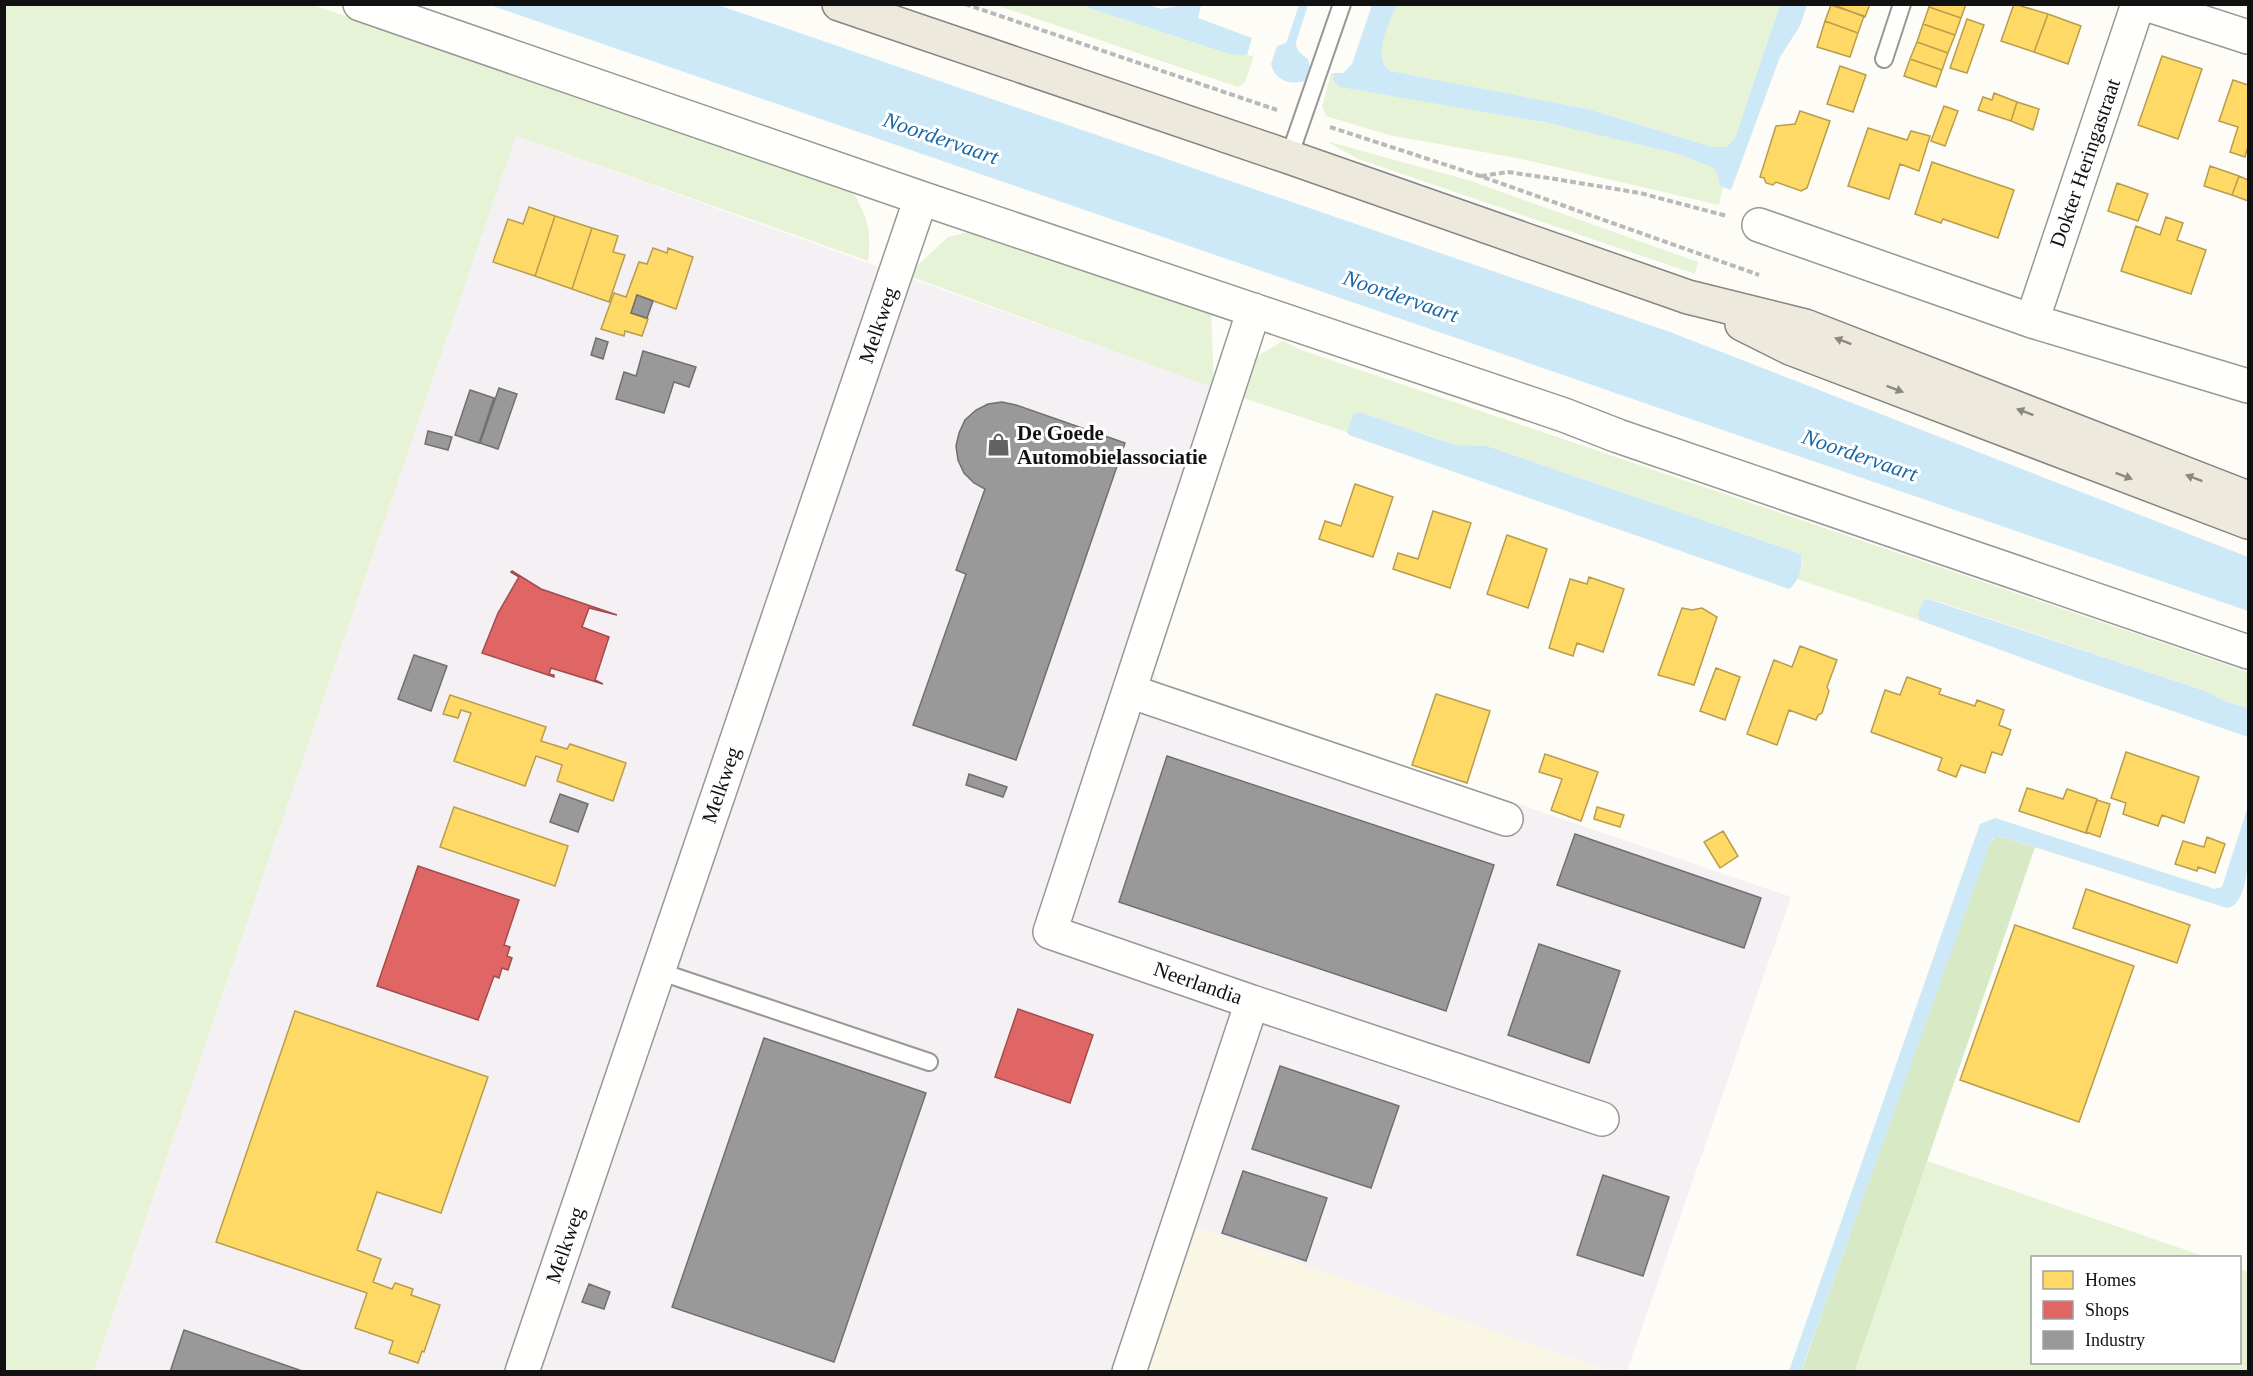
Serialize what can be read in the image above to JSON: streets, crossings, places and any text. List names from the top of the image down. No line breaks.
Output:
{"streets":{"street":["Dokter Heringastraat","Melkweg","Neerlandia"]},"water":["Noordervaart"],"places":{"shop":["De Goede Automobielassociatie"]},"legend":["Homes","Shops","Industry"]}
